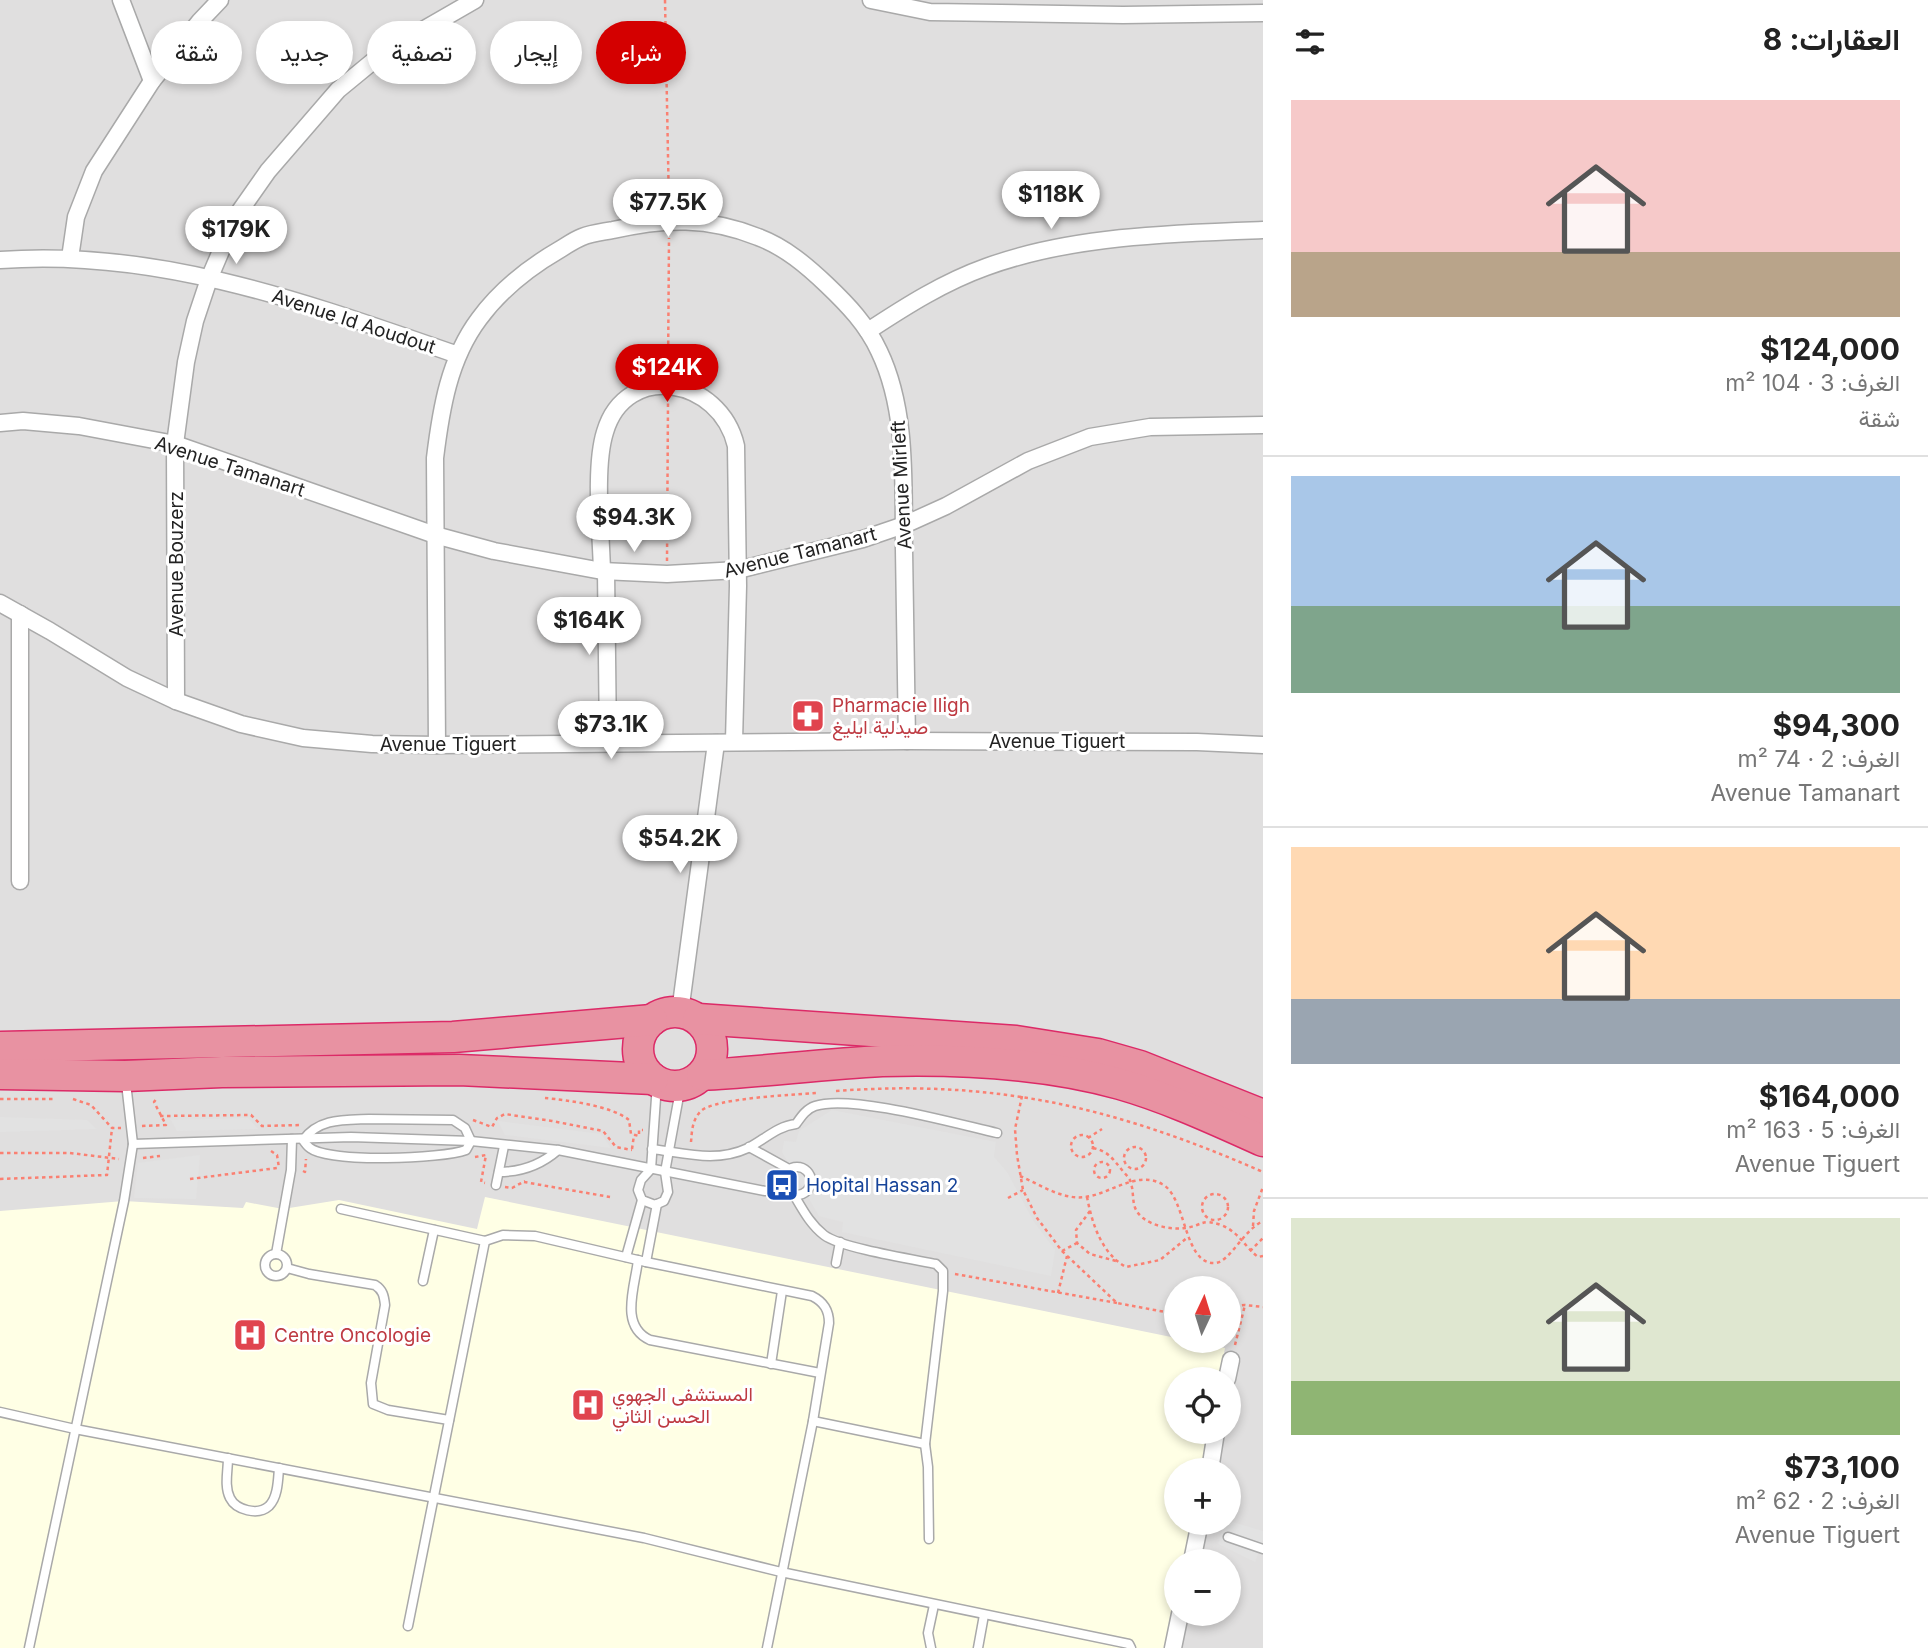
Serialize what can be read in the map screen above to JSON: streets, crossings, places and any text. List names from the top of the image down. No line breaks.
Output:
{"streets":{"street":["Avenue Id Aoudout","Avenue Tamanart","Avenue Mirleft","Avenue Bouzerz","Avenue Tiguert"]},"crossings":[["Avenue Id Aoudout","Avenue Mirleft"],["Avenue Id Aoudout","Avenue Bouzerz"],["Avenue Tamanart","Avenue Mirleft"],["Avenue Tamanart","Avenue Bouzerz"],["Avenue Mirleft","Avenue Tiguert"],["Avenue Bouzerz","Avenue Tiguert"]],"places":{"pharmacy":["Pharmacie Iligh صيدلية ايليغ"],"bus stop":["Hopital Hassan 2"],"hospital":["Centre Oncologie","المستشفى الجهوي الحسن الثاني"]},"north":"top","page":{"heading":"العقارات: 8","chip":["شراء","إيجار","تصفية","جديد","شقة"],"list":[{"name":"$124,000","note":"الغرف: 3 · 104 m² · شقة"},{"name":"$94,300","note":"الغرف: 2 · 74 m² · Avenue Tamanart"},{"name":"$164,000","note":"الغرف: 5 · 163 m² · Avenue Tiguert"},{"name":"$73,100","note":"الغرف: 2 · 62 m² · Avenue Tiguert"}],"price":["$118K","$77.5K","$179K","$124K","$94.3K","$164K","$73.1K","$54.2K"],"map_buttons":["+","−"]}}
